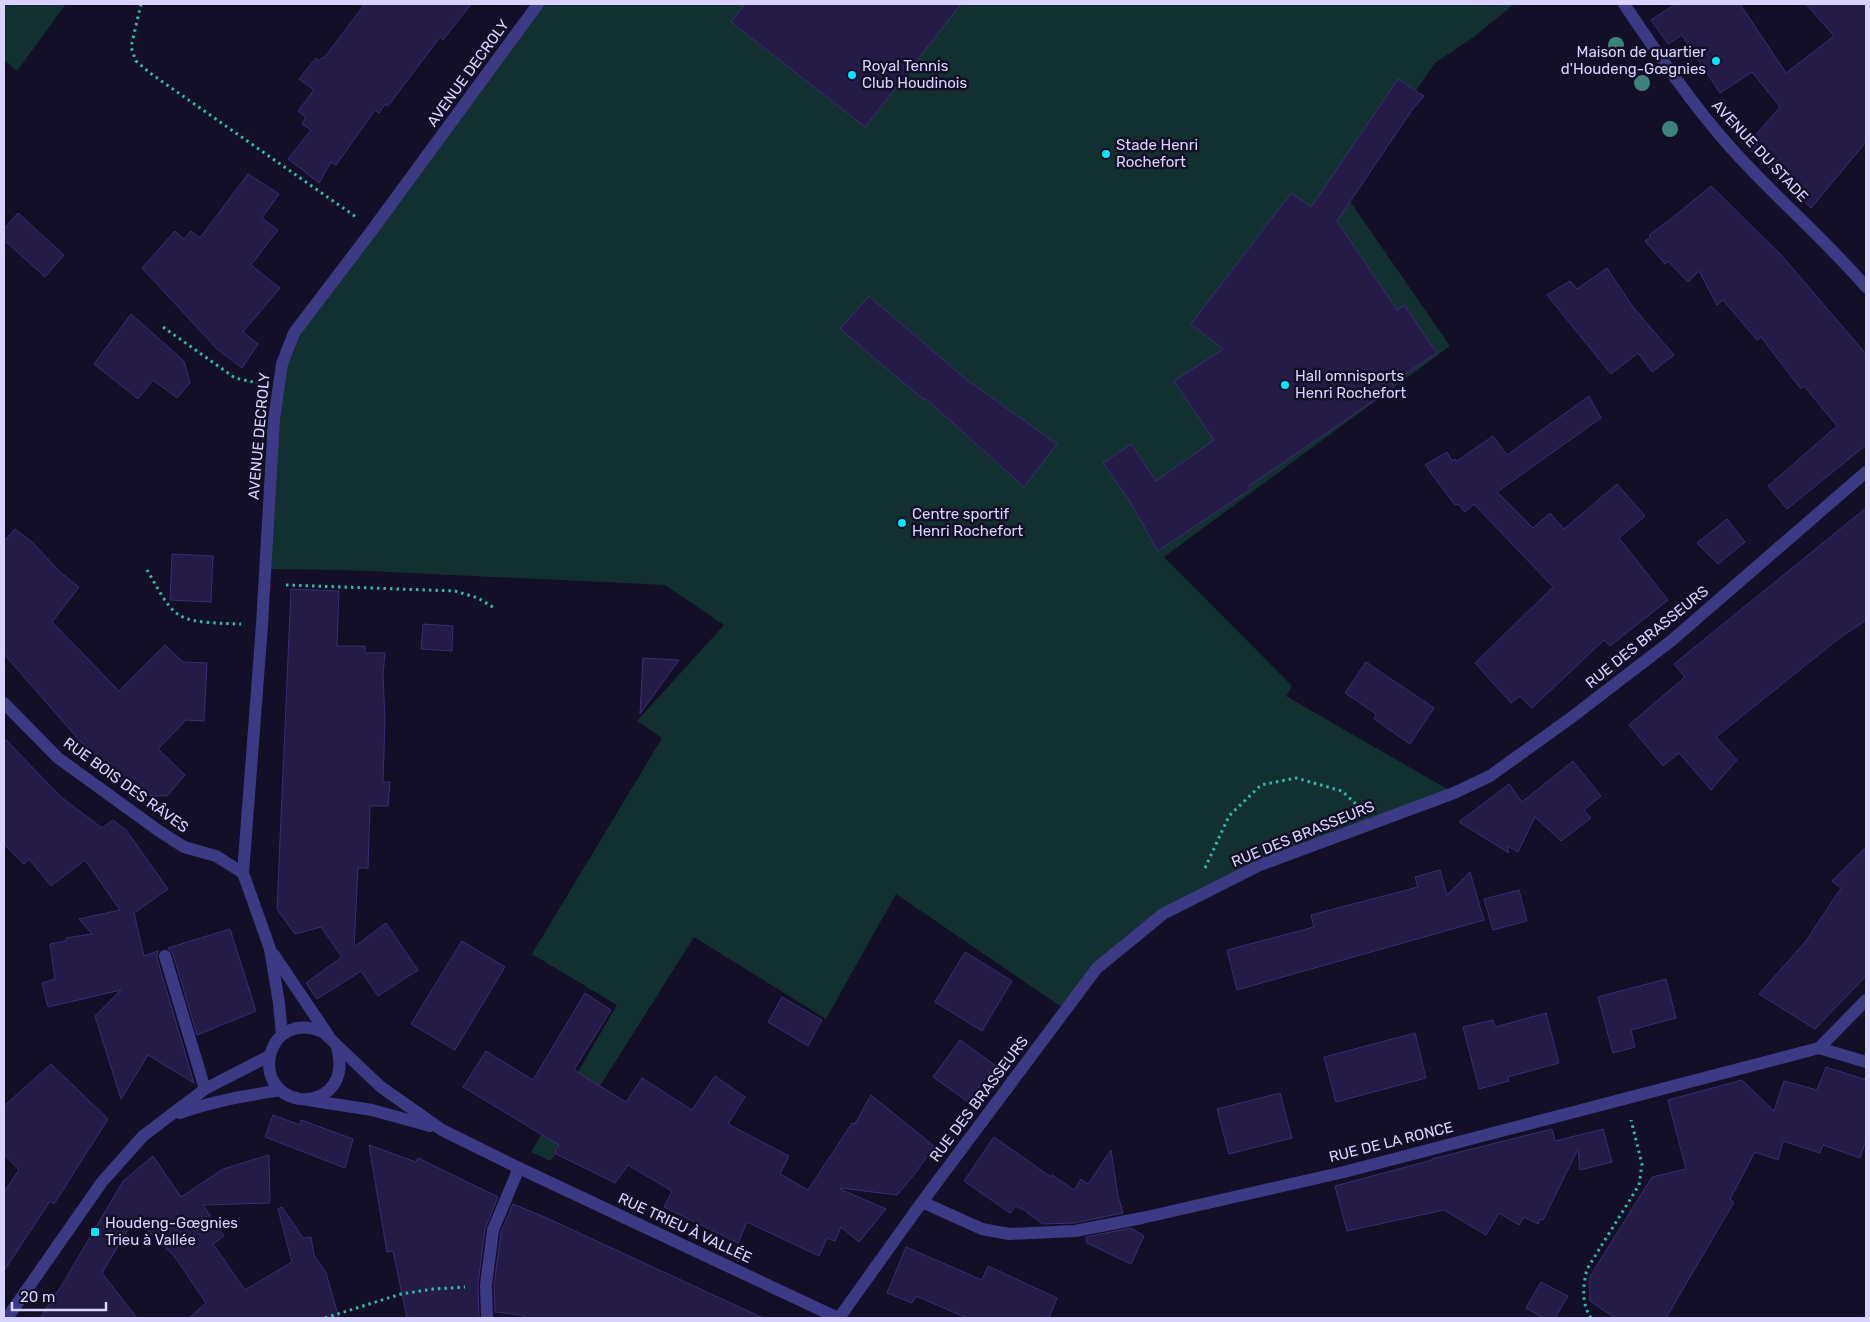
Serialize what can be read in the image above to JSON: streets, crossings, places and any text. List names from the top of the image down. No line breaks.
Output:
{"streets":{"street":["AVENUE DECROLY","AVENUE DU STADE","RUE DES BRASSEURS","RUE BOIS DES RÂVES","RUE DE LA RONCE","RUE TRIEU À VALLÉE"]},"crossings":[["AVENUE DECROLY","RUE BOIS DES RÂVES"],["RUE DES BRASSEURS","RUE DE LA RONCE"],["RUE DES BRASSEURS","RUE TRIEU À VALLÉE"]],"places":{"other":["Maison de quartier d'Houdeng-Gœgnies","Royal Tennis Club Houdinois","Stade Henri Rochefort","Hall omnisports Henri Rochefort","Centre sportif Henri Rochefort"],"transit":["Houdeng-Gœgnies Trieu à Vallée"]},"scale_bar":"20 m"}
